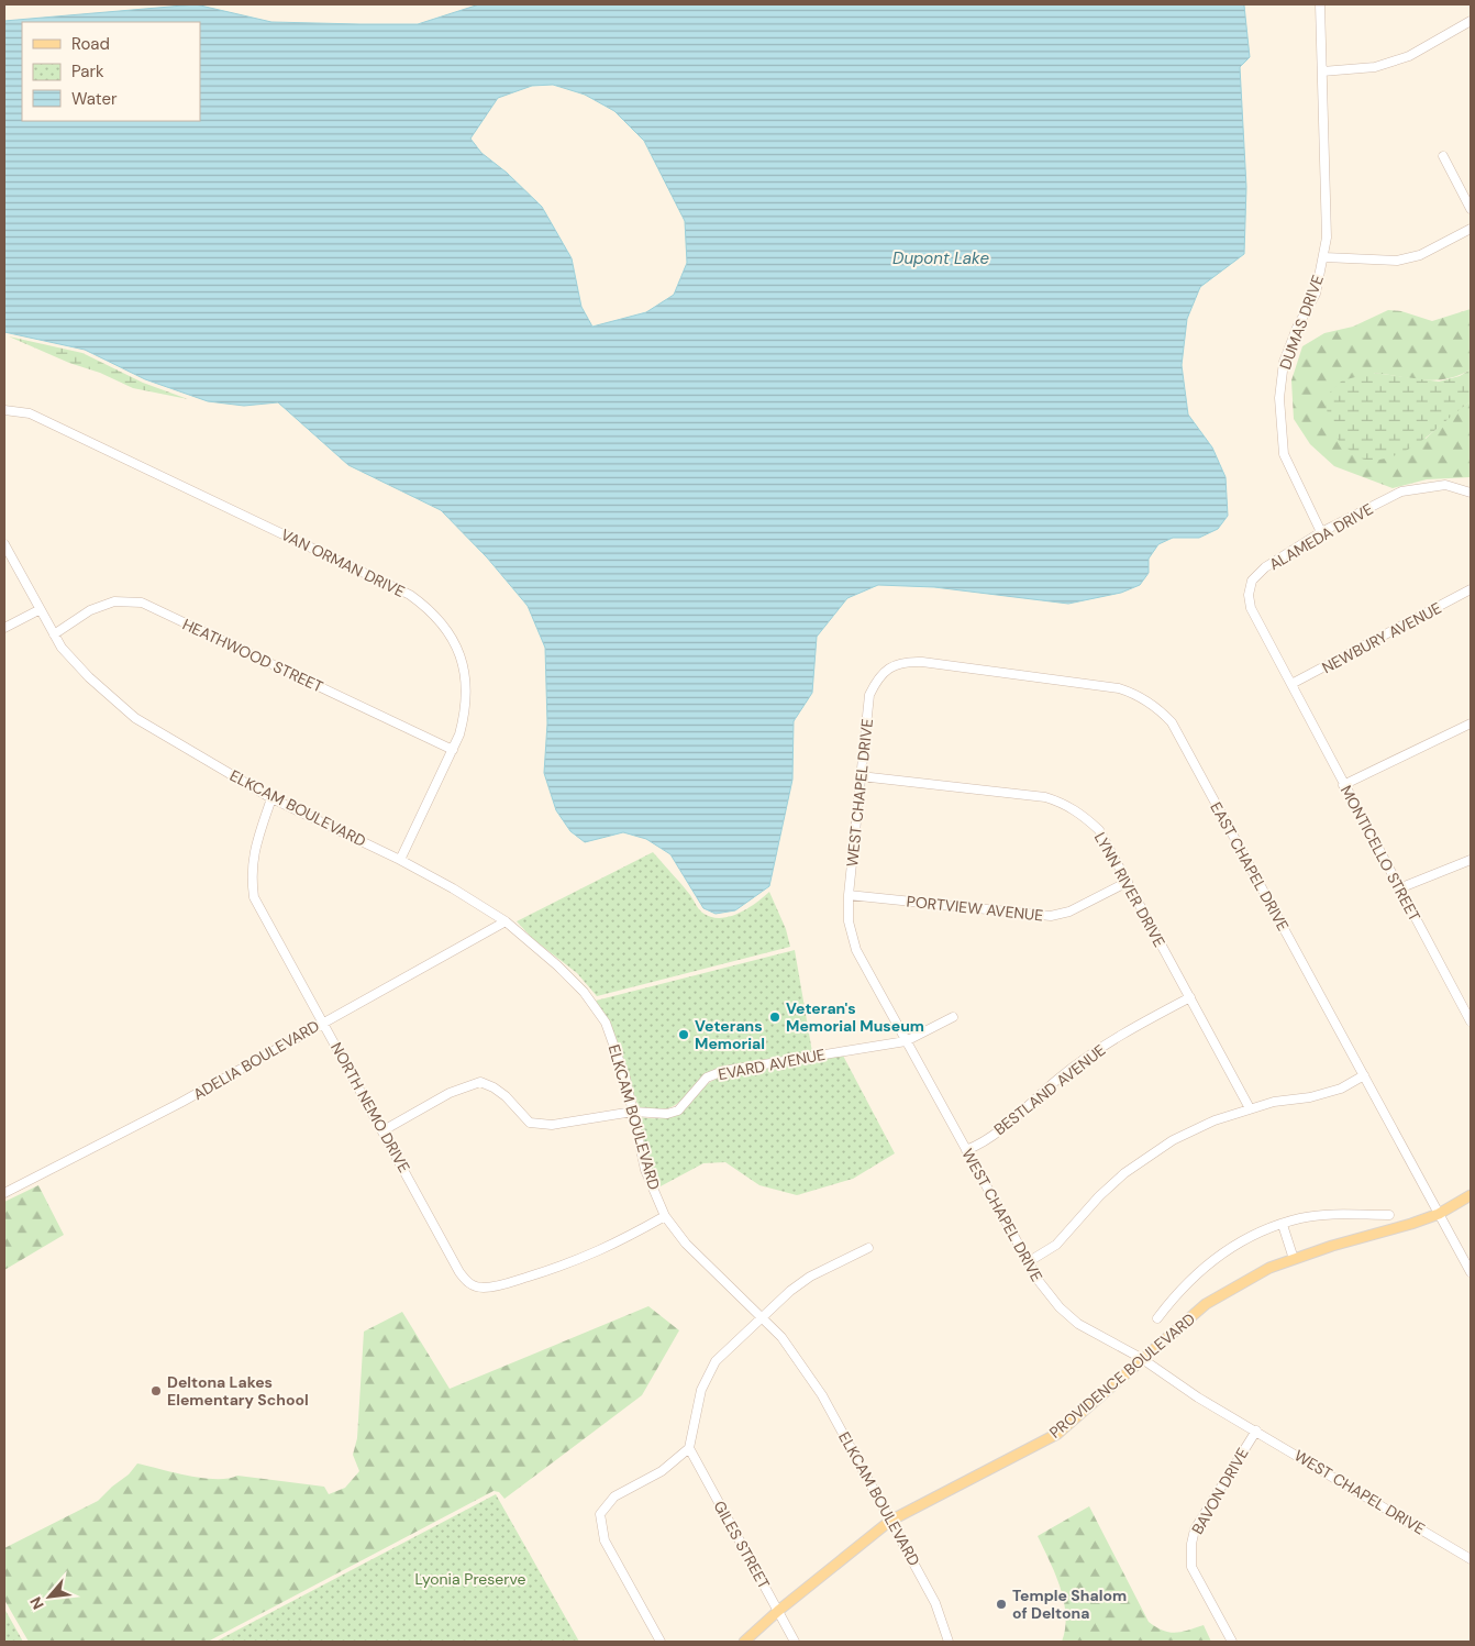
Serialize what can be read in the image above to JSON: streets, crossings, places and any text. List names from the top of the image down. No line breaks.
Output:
{"streets":{"main road":["PROVIDENCE BOULEVARD"],"street":["DUMAS DRIVE","ALAMEDA DRIVE","VAN ORMAN DRIVE","NEWBURY AVENUE","HEATHWOOD STREET","WEST CHAPEL DRIVE","ELKCAM BOULEVARD","MONTICELLO STREET","EAST CHAPEL DRIVE","LYNN RIVER DRIVE","PORTVIEW AVENUE","ADELIA BOULEVARD","EVARD AVENUE","BESTLAND AVENUE","NORTH NEMO DRIVE","BAVON DRIVE","GILES STREET"]},"crossings":[["DUMAS DRIVE","ALAMEDA DRIVE"],["ALAMEDA DRIVE","NEWBURY AVENUE"],["ALAMEDA DRIVE","MONTICELLO STREET"],["VAN ORMAN DRIVE","HEATHWOOD STREET"],["VAN ORMAN DRIVE","ELKCAM BOULEVARD"],["NEWBURY AVENUE","MONTICELLO STREET"],["HEATHWOOD STREET","ELKCAM BOULEVARD"],["WEST CHAPEL DRIVE","EAST CHAPEL DRIVE"],["WEST CHAPEL DRIVE","LYNN RIVER DRIVE"],["WEST CHAPEL DRIVE","PORTVIEW AVENUE"],["WEST CHAPEL DRIVE","EVARD AVENUE"],["WEST CHAPEL DRIVE","BESTLAND AVENUE"],["WEST CHAPEL DRIVE","PROVIDENCE BOULEVARD"],["WEST CHAPEL DRIVE","BAVON DRIVE"],["ELKCAM BOULEVARD","ADELIA BOULEVARD"],["ELKCAM BOULEVARD","EVARD AVENUE"],["ELKCAM BOULEVARD","NORTH NEMO DRIVE"],["ELKCAM BOULEVARD","PROVIDENCE BOULEVARD"],["EAST CHAPEL DRIVE","PROVIDENCE BOULEVARD"],["LYNN RIVER DRIVE","PORTVIEW AVENUE"],["LYNN RIVER DRIVE","BESTLAND AVENUE"],["ADELIA BOULEVARD","NORTH NEMO DRIVE"],["EVARD AVENUE","NORTH NEMO DRIVE"],["PROVIDENCE BOULEVARD","GILES STREET"]],"water":["Dupont Lake"],"parks":["Lyonia Preserve"],"places":["Veteran's Memorial Museum","Veterans Memorial","Deltona Lakes Elementary School","Temple Shalom of Deltona"],"legend":["Road","Park","Water"],"north":"bottom left"}
